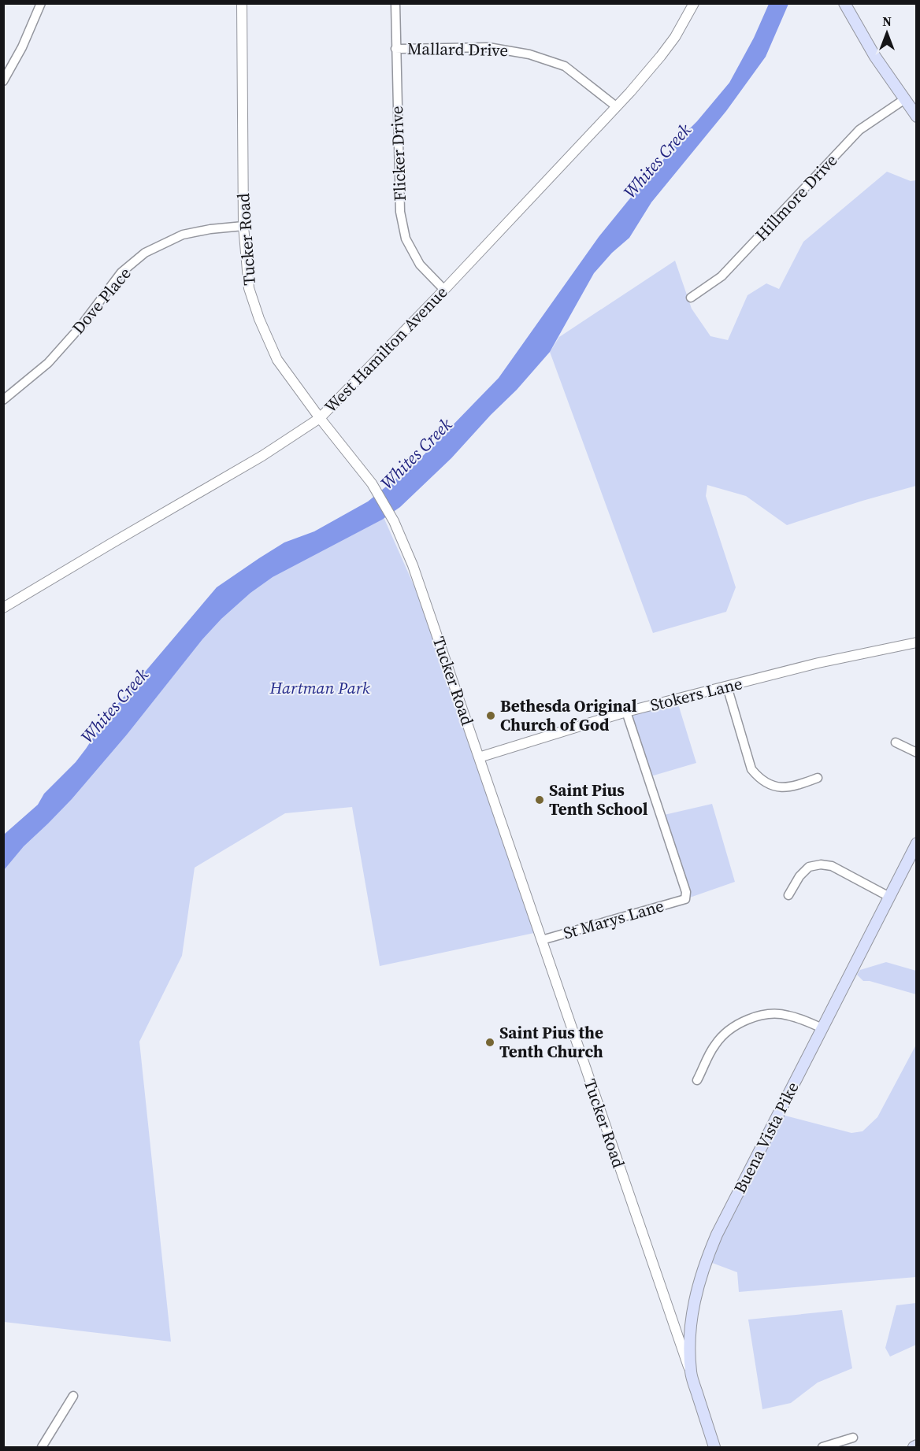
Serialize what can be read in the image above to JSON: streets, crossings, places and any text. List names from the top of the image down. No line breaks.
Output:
{"streets":{"main road":["Buena Vista Pike"],"street":["Mallard Drive","Flicker Drive","Hillmore Drive","Tucker Road","Dove Place","West Hamilton Avenue","Stokers Lane","St Marys Lane"]},"crossings":[["Mallard Drive","Flicker Drive"],["Mallard Drive","West Hamilton Avenue"],["Flicker Drive","West Hamilton Avenue"],["Tucker Road","Dove Place"],["Tucker Road","West Hamilton Avenue"],["Tucker Road","Stokers Lane"],["Tucker Road","St Marys Lane"],["Tucker Road","Buena Vista Pike"],["Stokers Lane","St Marys Lane"]],"water":["Whites Creek"],"parks":["Hartman Park"],"places":["Bethesda Original Church of God","Saint Pius Tenth School","Saint Pius the Tenth Church"],"north":"top"}
